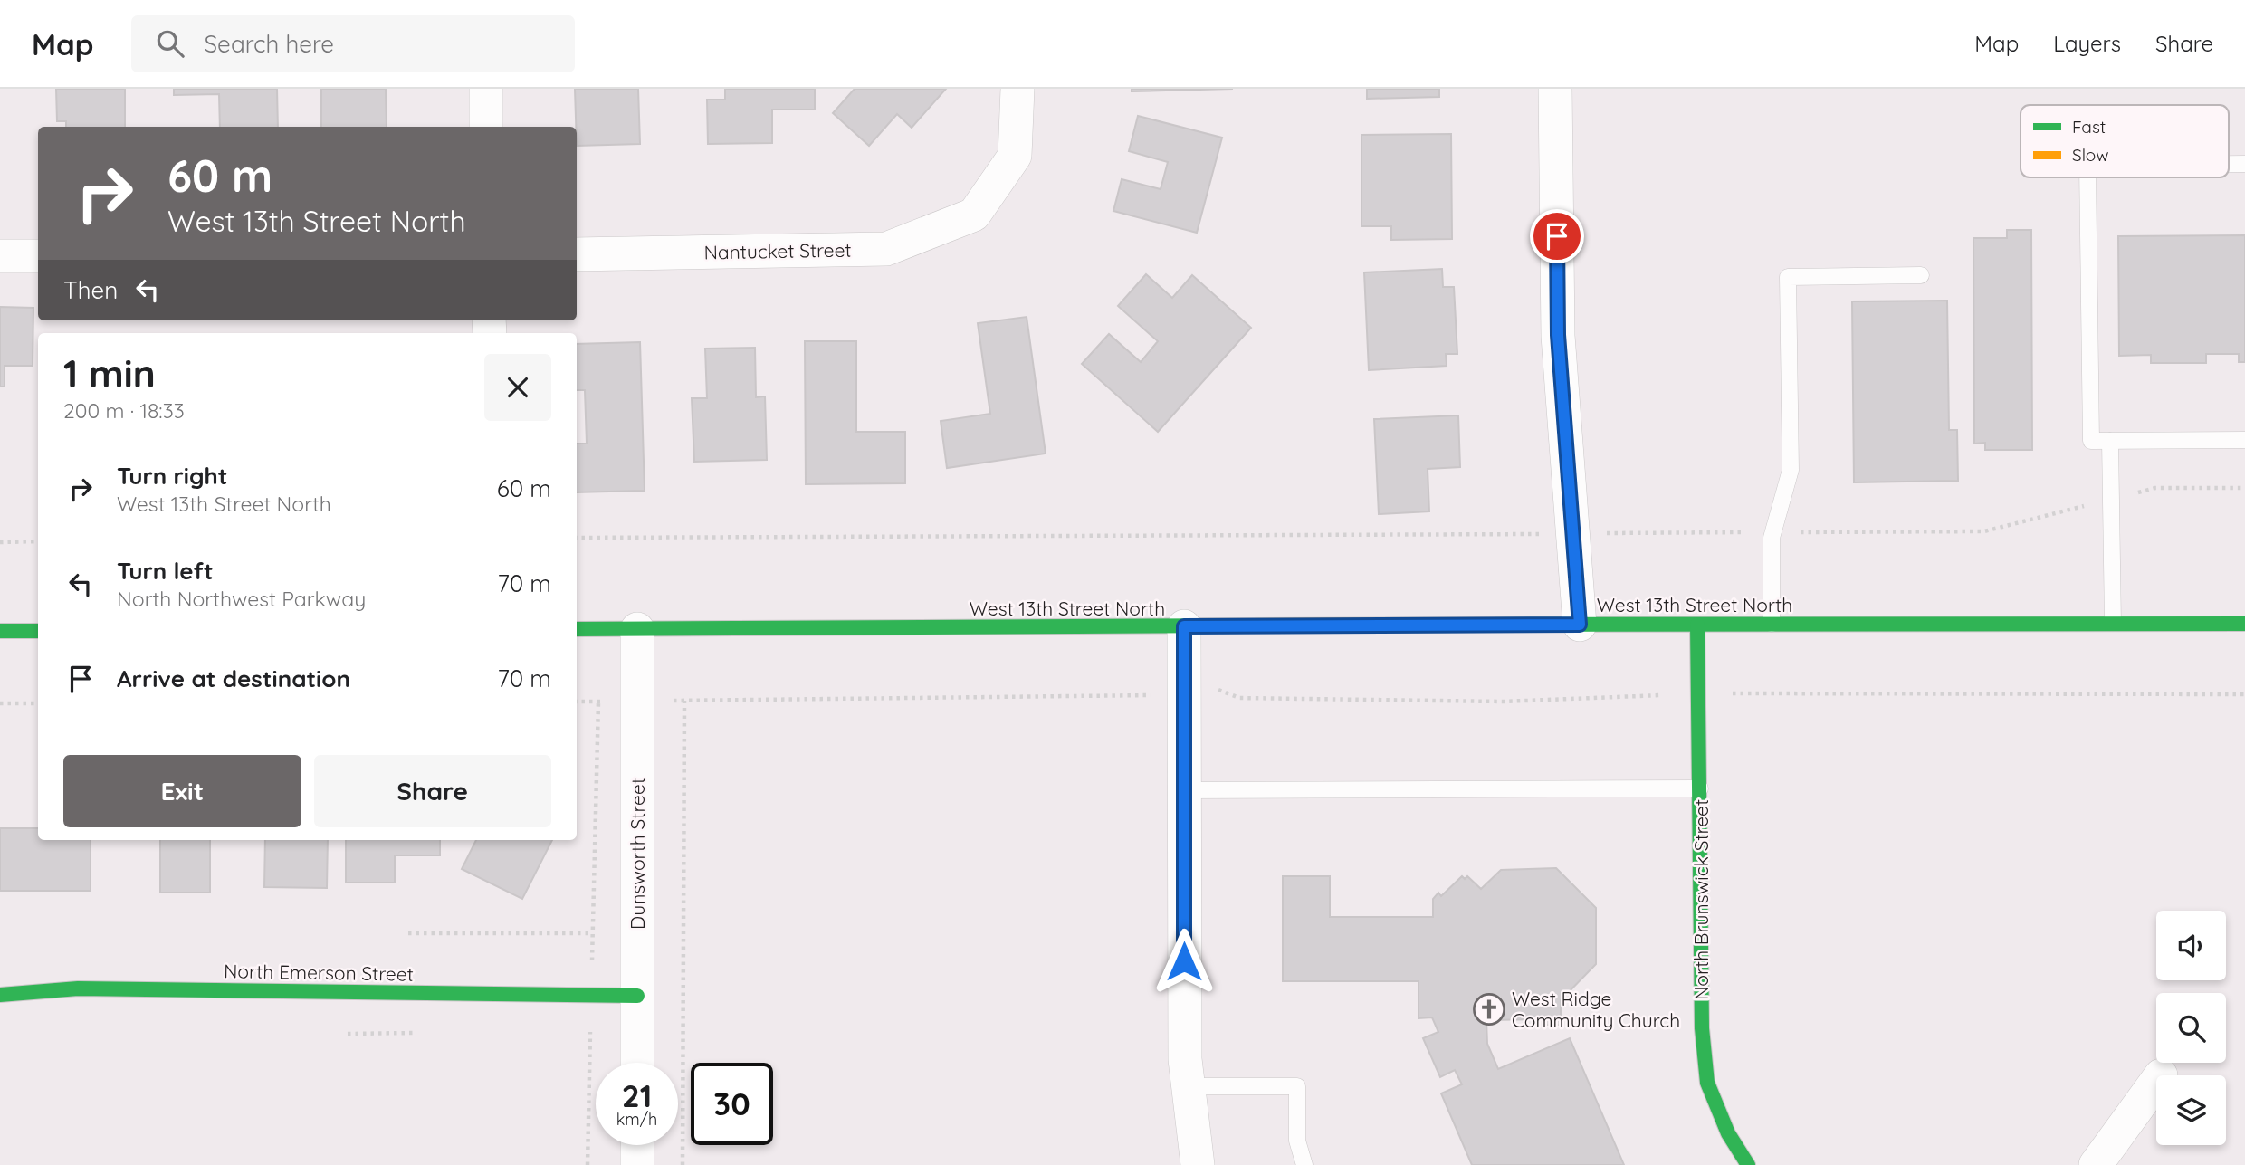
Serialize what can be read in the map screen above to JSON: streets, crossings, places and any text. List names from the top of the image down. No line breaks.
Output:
{"streets":{"street":["Nantucket Street","West 13th Street North","Dunsworth Street","North Brunswick Street","North Emerson Street"]},"crossings":[["West 13th Street North","Dunsworth Street"],["West 13th Street North","North Brunswick Street"],["Dunsworth Street","North Emerson Street"]],"places":{"church":["West Ridge Community Church"]},"legend":["Fast","Slow"],"page":{"header":"Map","search":"Search here","nav":["Map","Layers","Share"],"turn":["60 m","West 13th Street North"],"then":"Then","heading":["1 min","200 m · 18:33"],"list":[{"name":"Turn right","note":"West 13th Street North","value":"60 m"},{"name":"Turn left","note":"North Northwest Parkway","value":"70 m"},{"name":"Arrive at destination","value":"70 m"}],"buttons":["Exit","Share"],"speed":"21 km/h","limit":"30"}}
